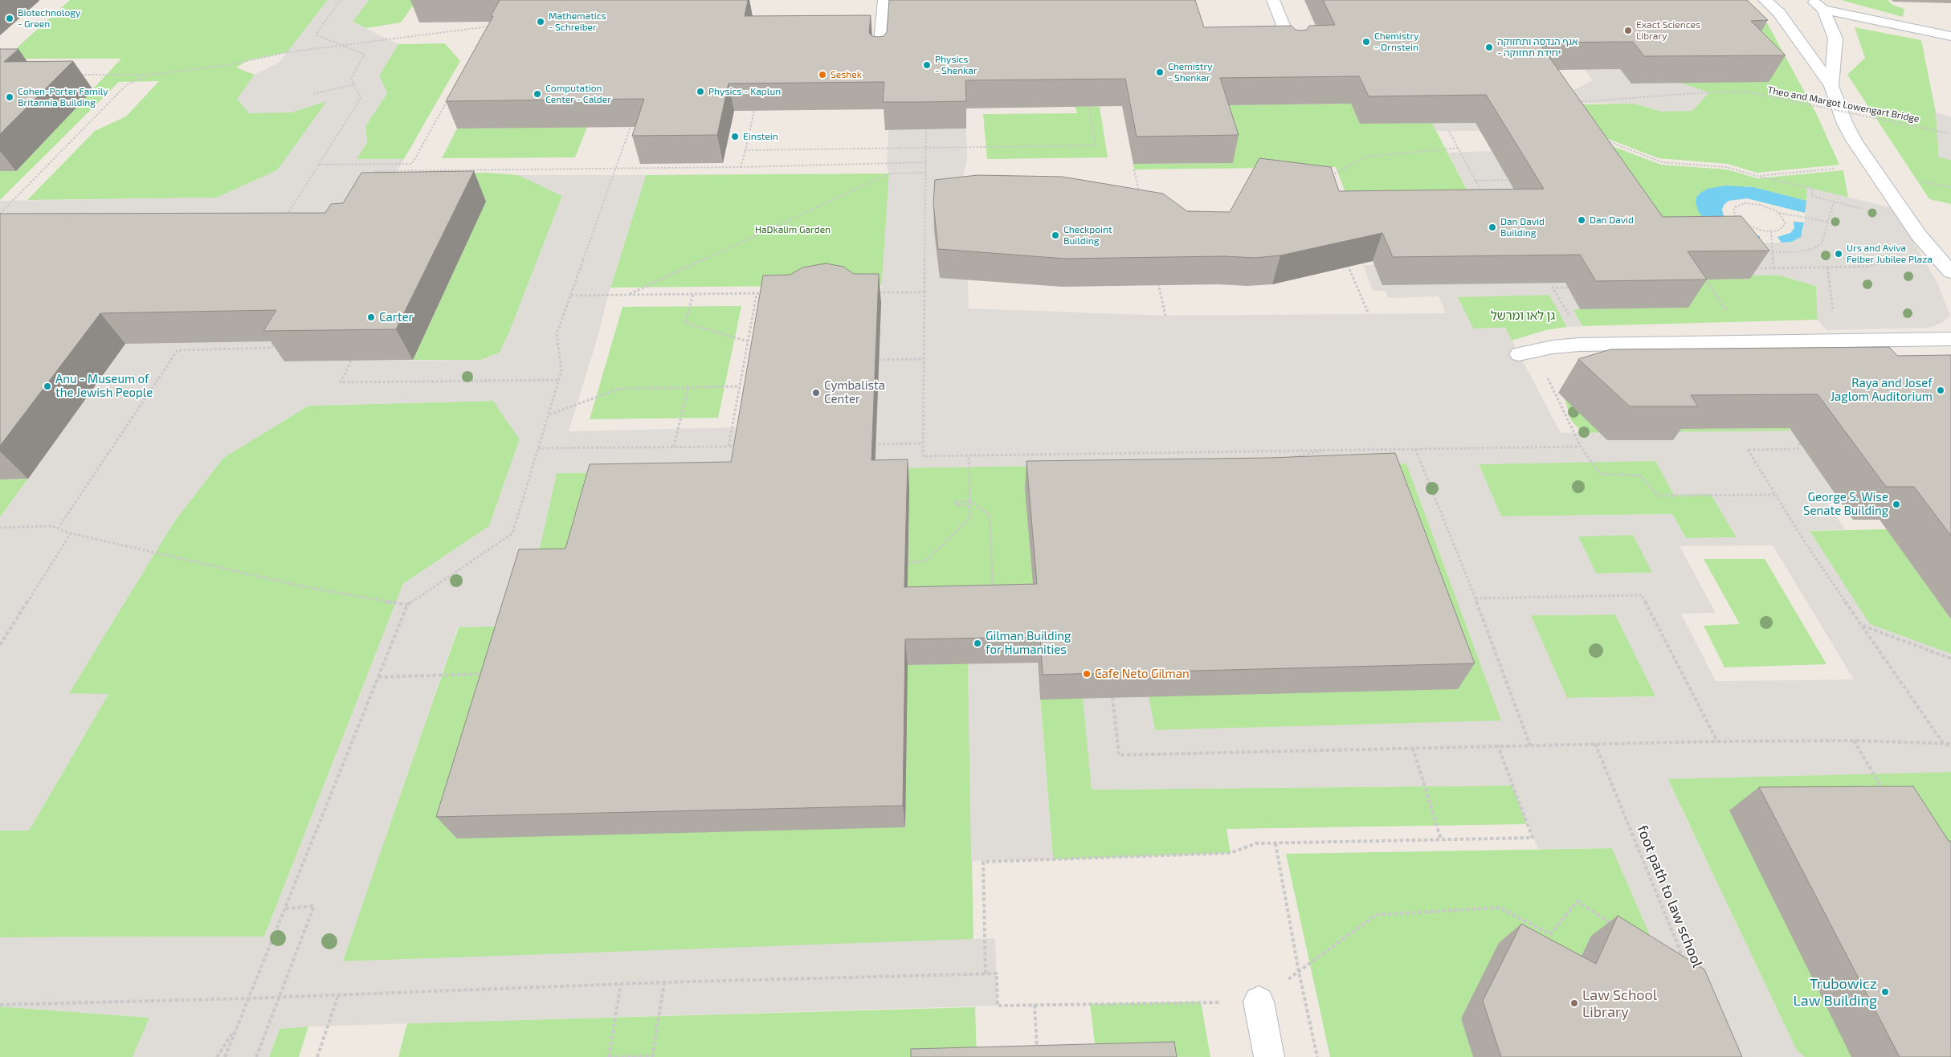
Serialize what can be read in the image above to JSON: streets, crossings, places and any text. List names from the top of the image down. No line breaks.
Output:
{"streets":{"path":["Theo and Margot Lowengart Bridge","foot path to law school"]},"parks":["HaDkalim Garden","גן לאו ומרשל"],"places":["Biotechnology - Green","Mathematics - Schreiber","Exact Sciences Library","Chemistry - Ornstein","אגף הנדסה ותחזוקה - יחידת תחזוקה","Physics - Shenkar","Chemistry - Shenkar","Seshek","Physics - Kaplun","Computation Center - Calder","Cohen-Porter Family Britannia Building","Einstein","Dan David","Dan David Building","Checkpoint Building","Urs and Aviva Felber Jubilee Plaza","Carter","Anu - Museum of the Jewish People","Raya and Josef Jaglom Auditorium","Cymbalista Center","George S. Wise Senate Building","Gilman Building for Humanities","Cafe Neto Gilman","Trubowicz Law Building","Law School Library"]}
